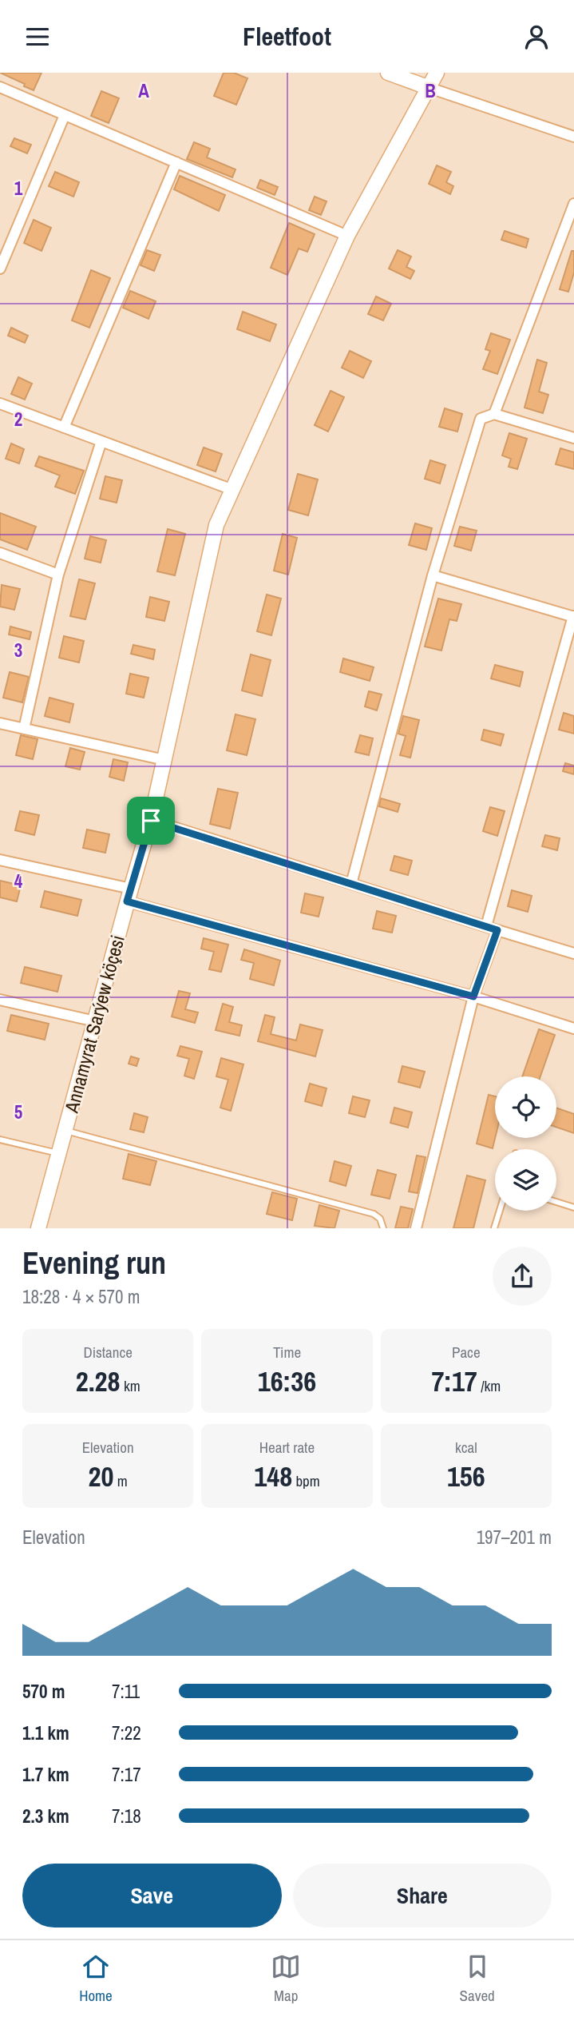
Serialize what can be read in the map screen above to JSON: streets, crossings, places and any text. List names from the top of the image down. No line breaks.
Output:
{"streets":{"street":["Annamyrat Sarýew köçesi"]},"page":{"header":"Fleetfoot","heading":["Evening run","18:28 · 4 × 570 m"],"stats":[["Distance","2.28 km"],["Time","16:36"],["Pace","7:17 /km"],["Elevation","20 m"],["Heart rate","148 bpm"],["kcal","156"]],"chart":["Elevation","197–201 m"],"list":[{"name":"570 m","note":"7:11"},{"name":"1.1 km","note":"7:22"},{"name":"1.7 km","note":"7:17"},{"name":"2.3 km","note":"7:18"}],"buttons":["Save","Share"],"tabs":["Home","Map","Saved"]},"grid":{"columns":["A","B"],"rows":["1","2","3","4","5"]}}
